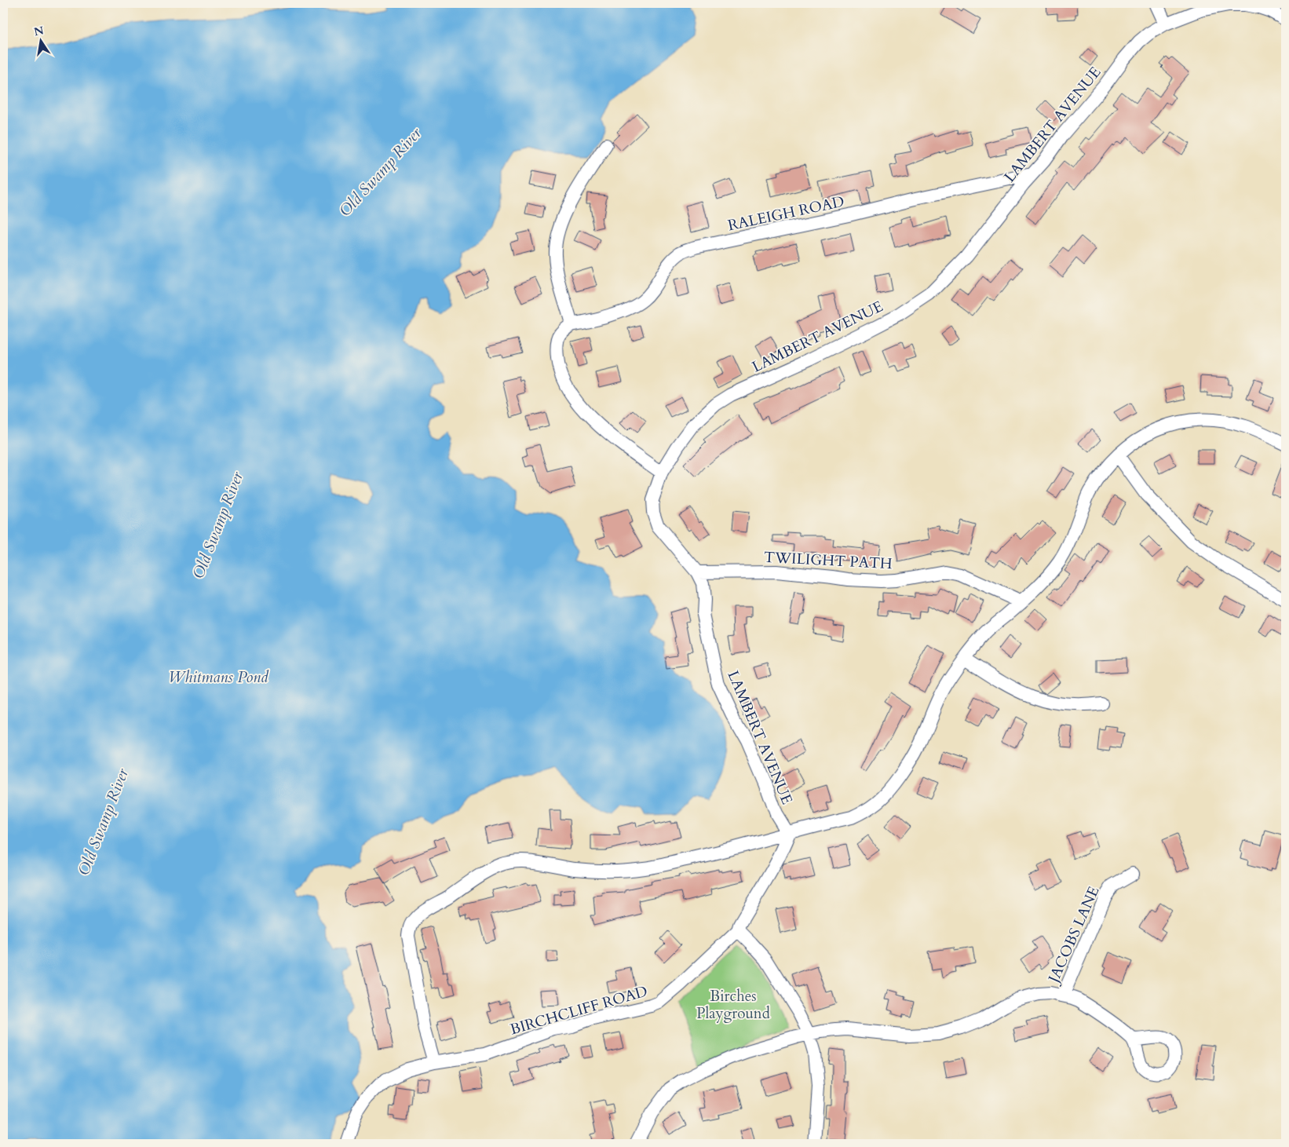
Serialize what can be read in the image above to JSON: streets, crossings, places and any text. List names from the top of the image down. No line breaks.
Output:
{"streets":{"street":["LAMBERT AVENUE","RALEIGH ROAD","TWILIGHT PATH","JACOBS LANE","BIRCHCLIFF ROAD"]},"crossings":[["LAMBERT AVENUE","RALEIGH ROAD"],["LAMBERT AVENUE","TWILIGHT PATH"],["LAMBERT AVENUE","BIRCHCLIFF ROAD"]],"water":["Old Swamp River","Whitmans Pond"],"parks":["Birches Playground"],"north":"top"}
